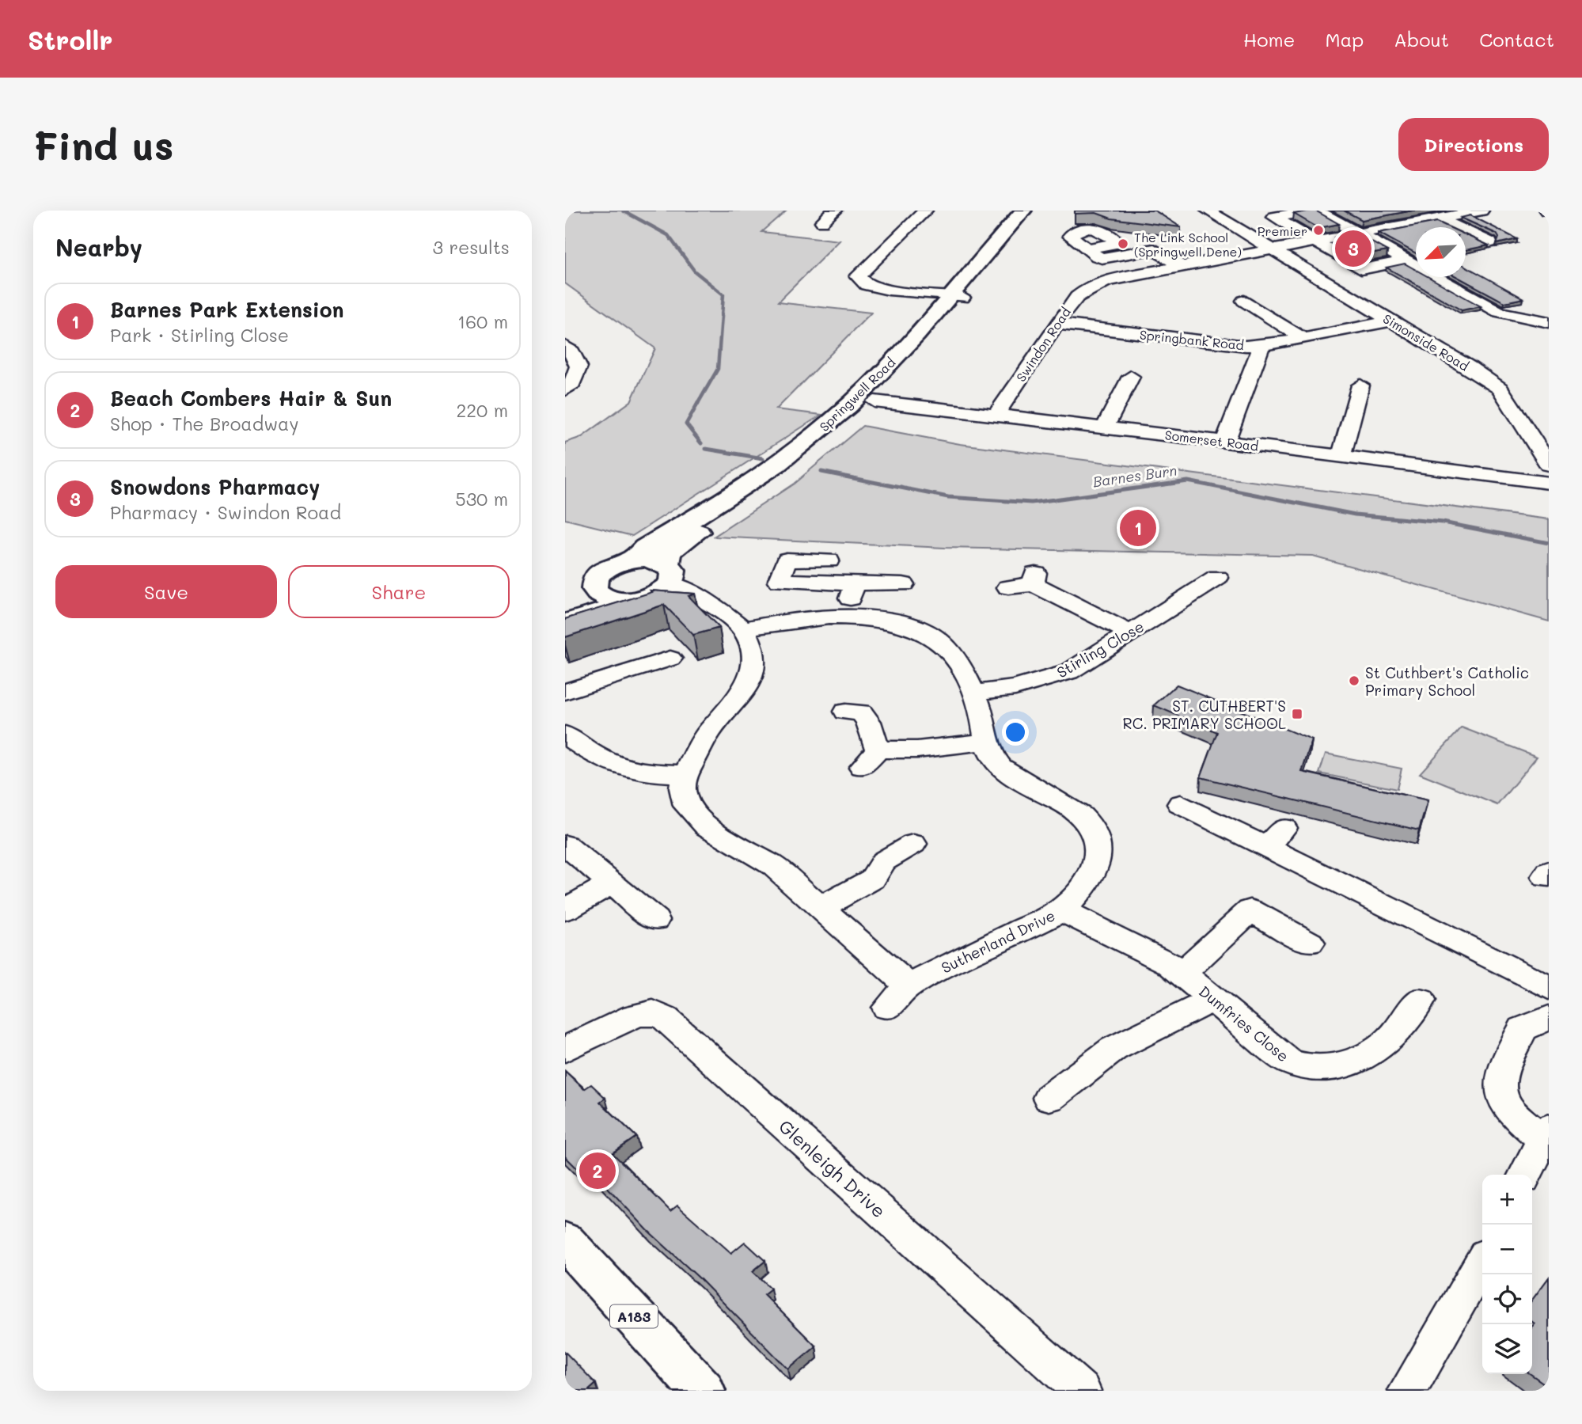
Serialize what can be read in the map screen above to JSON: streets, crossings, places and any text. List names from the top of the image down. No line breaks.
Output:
{"streets":{"main road":["Springwell Road","A183"],"street":["Springbank Road","Simonside Road","Swindon Road","Somerset Road","Stirling Close","Sutherland Drive","Dumfries Close","Glenleigh Drive"]},"crossings":[["Springbank Road","Simonside Road"],["Springbank Road","Swindon Road"],["Simonside Road","Swindon Road"],["Swindon Road","Somerset Road"],["Springwell Road","Somerset Road"],["Stirling Close","Sutherland Drive"],["Sutherland Drive","Dumfries Close"]],"water":["Barnes Burn"],"places":{"other":["Premier","The Link School (Springwell Dene)","St Cuthbert's Catholic Primary School"],"transit":["ST. CUTHBERT'S RC. PRIMARY SCHOOL"]},"north":"bottom left","page":{"header":"Strollr","nav":["Home","Map","About","Contact"],"buttons":["Directions",["Save","Share"]],"title":"Find us","heading":["Nearby","3 results"],"pins":["3","1","2"],"list":[{"mark":"1","name":"Barnes Park Extension","note":"Park · Stirling Close","value":"160 m"},{"mark":"2","name":"Beach Combers Hair & Sun","note":"Shop · The Broadway","value":"220 m"},{"mark":"3","name":"Snowdons Pharmacy","note":"Pharmacy · Swindon Road","value":"530 m"}],"map_buttons":["+","−"]}}
